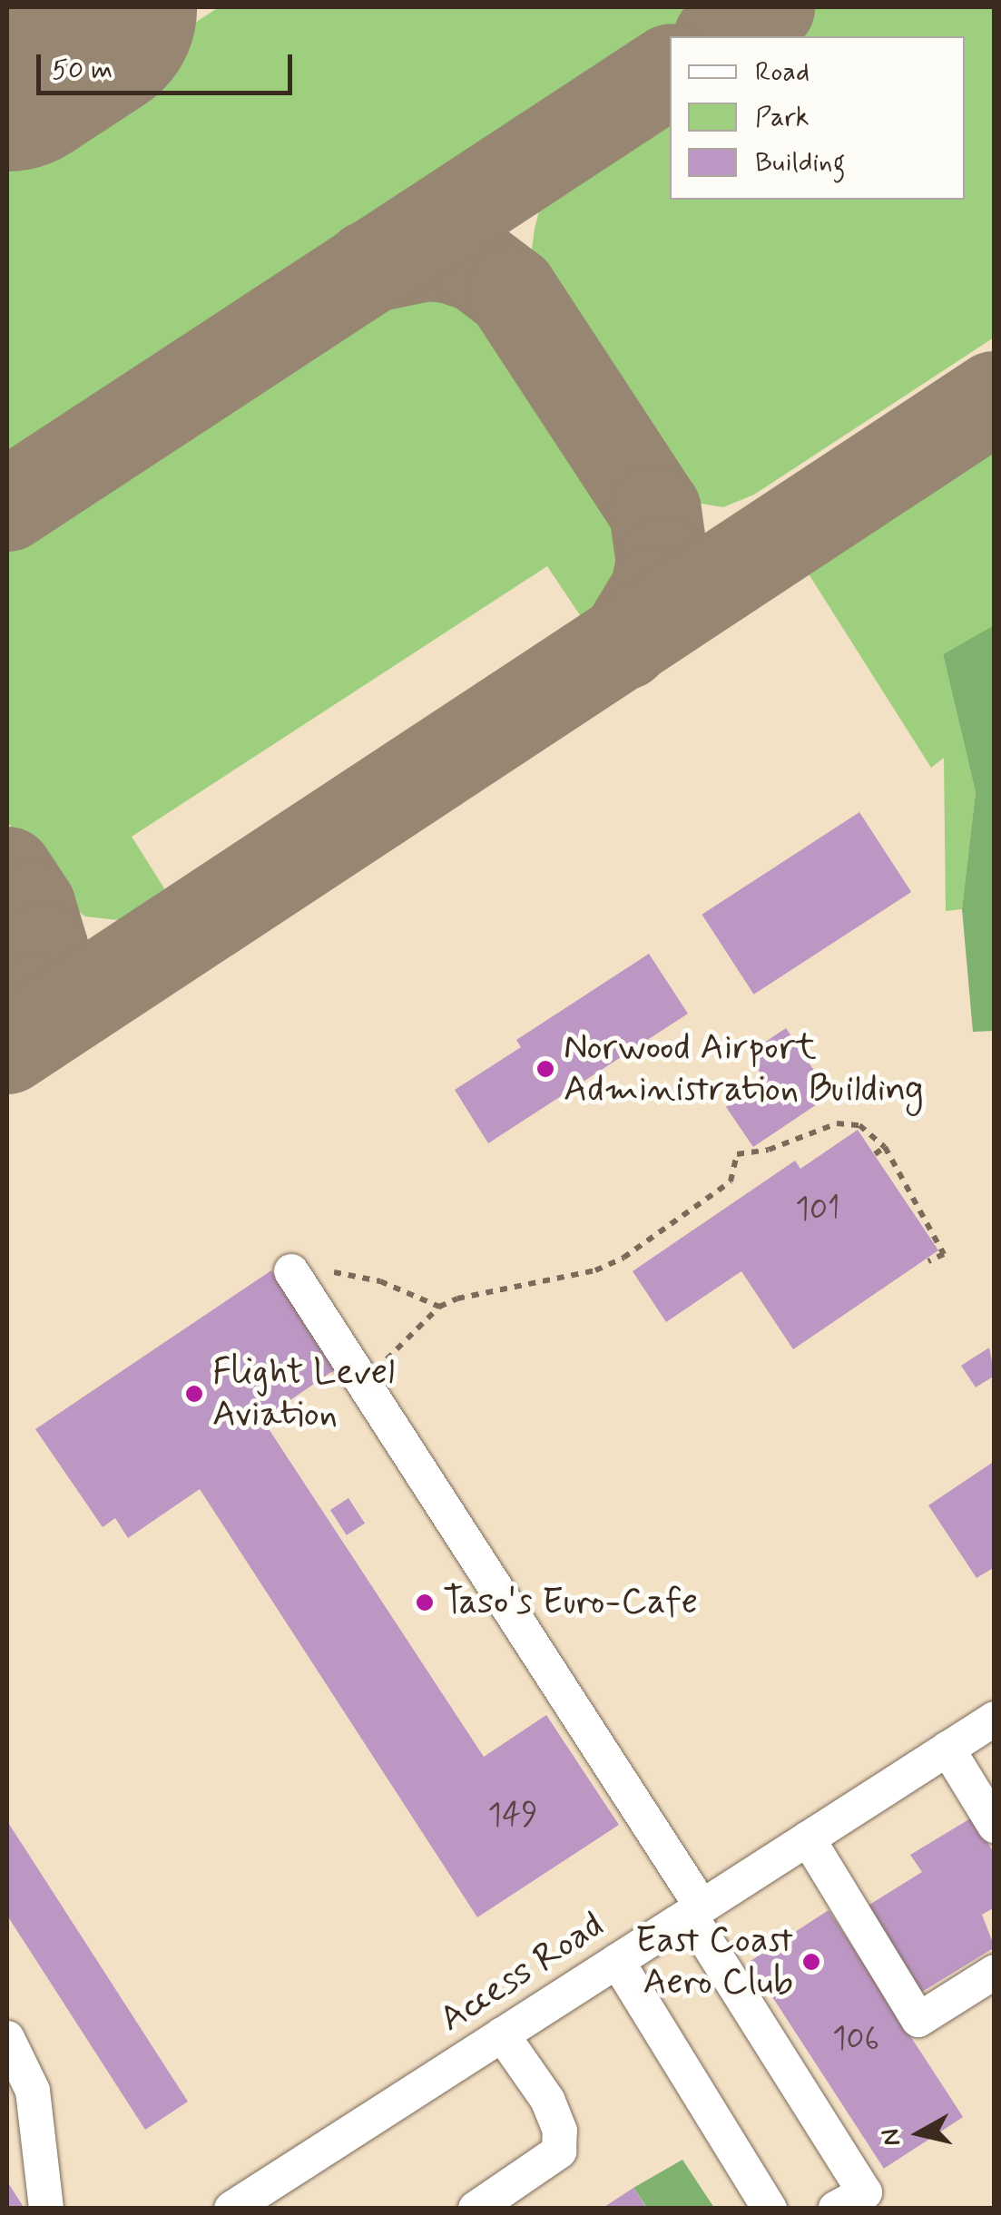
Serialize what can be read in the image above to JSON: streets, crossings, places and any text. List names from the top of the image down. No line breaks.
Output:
{"streets":{"street":["Access Road"]},"places":["Norwood Airport Administration Building","Flight Level Aviation","Taso's Euro-Cafe","East Coast Aero Club"],"house_numbers":["101","149","106"],"legend":["Road","Park","Building"],"scale_bar":"50 m","north":"left"}
